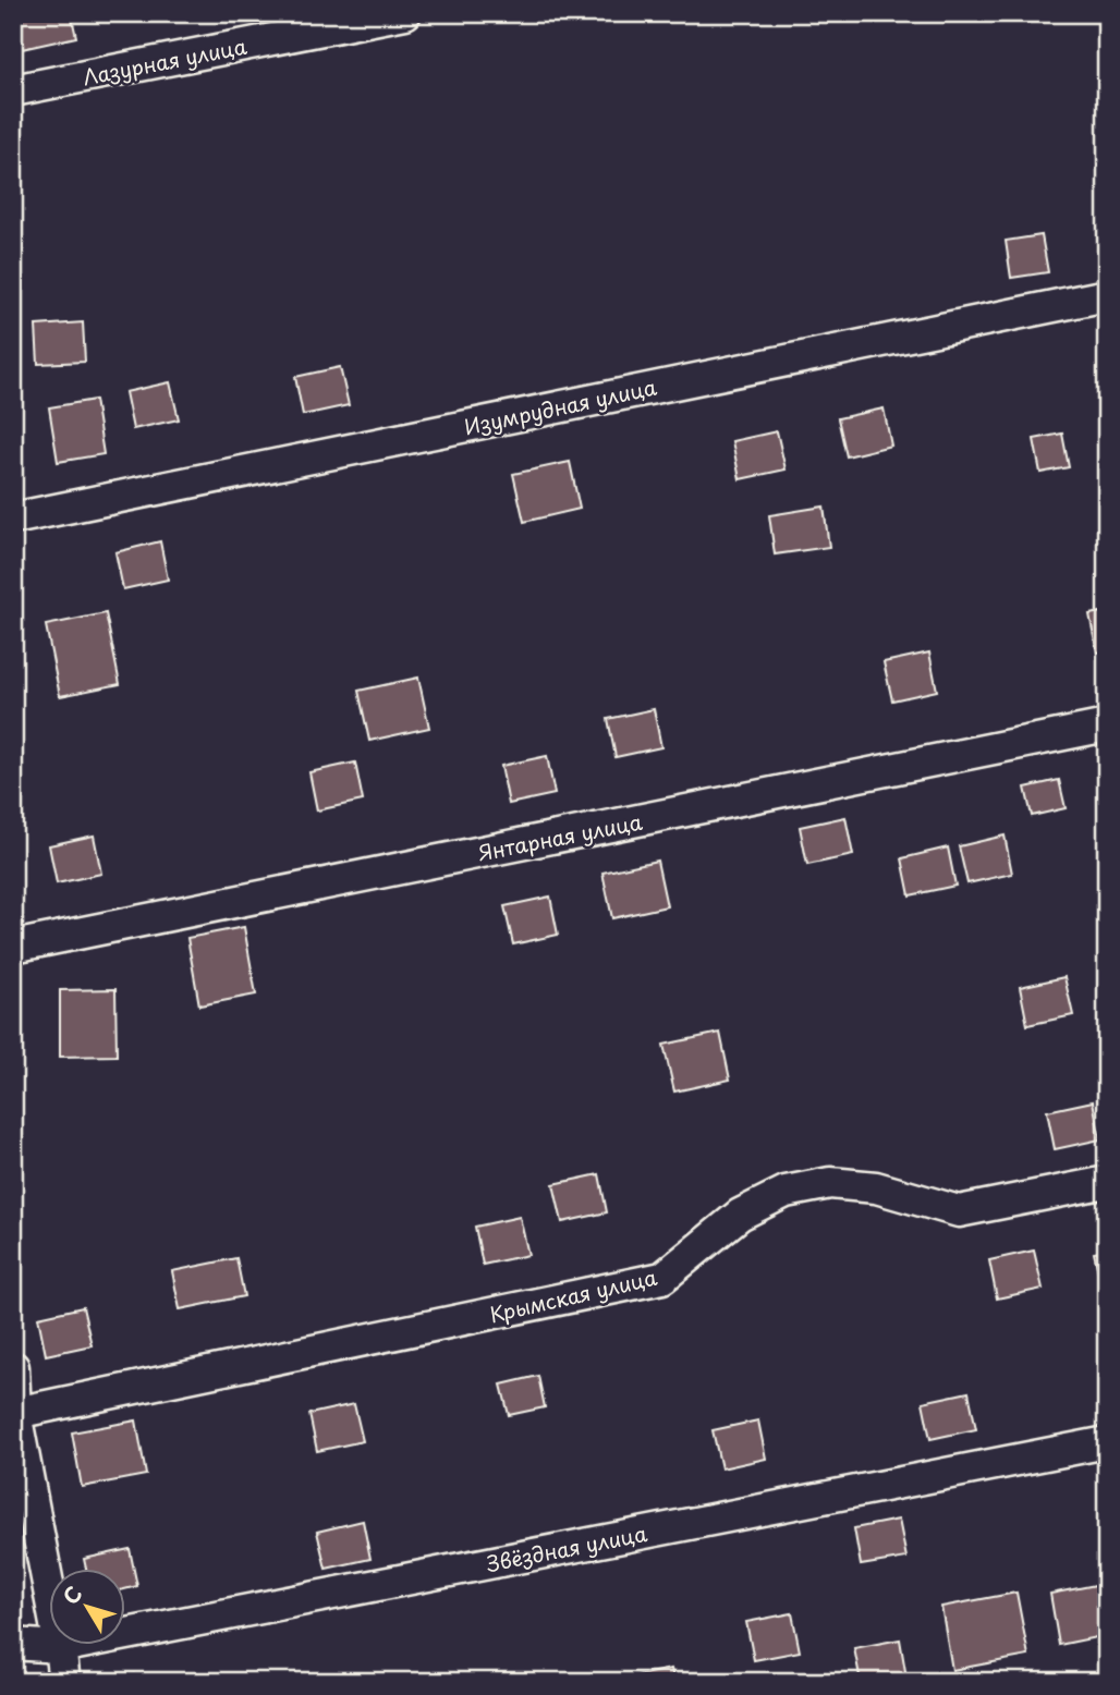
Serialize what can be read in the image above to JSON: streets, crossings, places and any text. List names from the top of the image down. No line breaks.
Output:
{"streets":{"street":["Лазурная улица","Изумрудная улица","Янтарная улица","Крымская улица","Звёздная улица"]},"north":"top left"}
